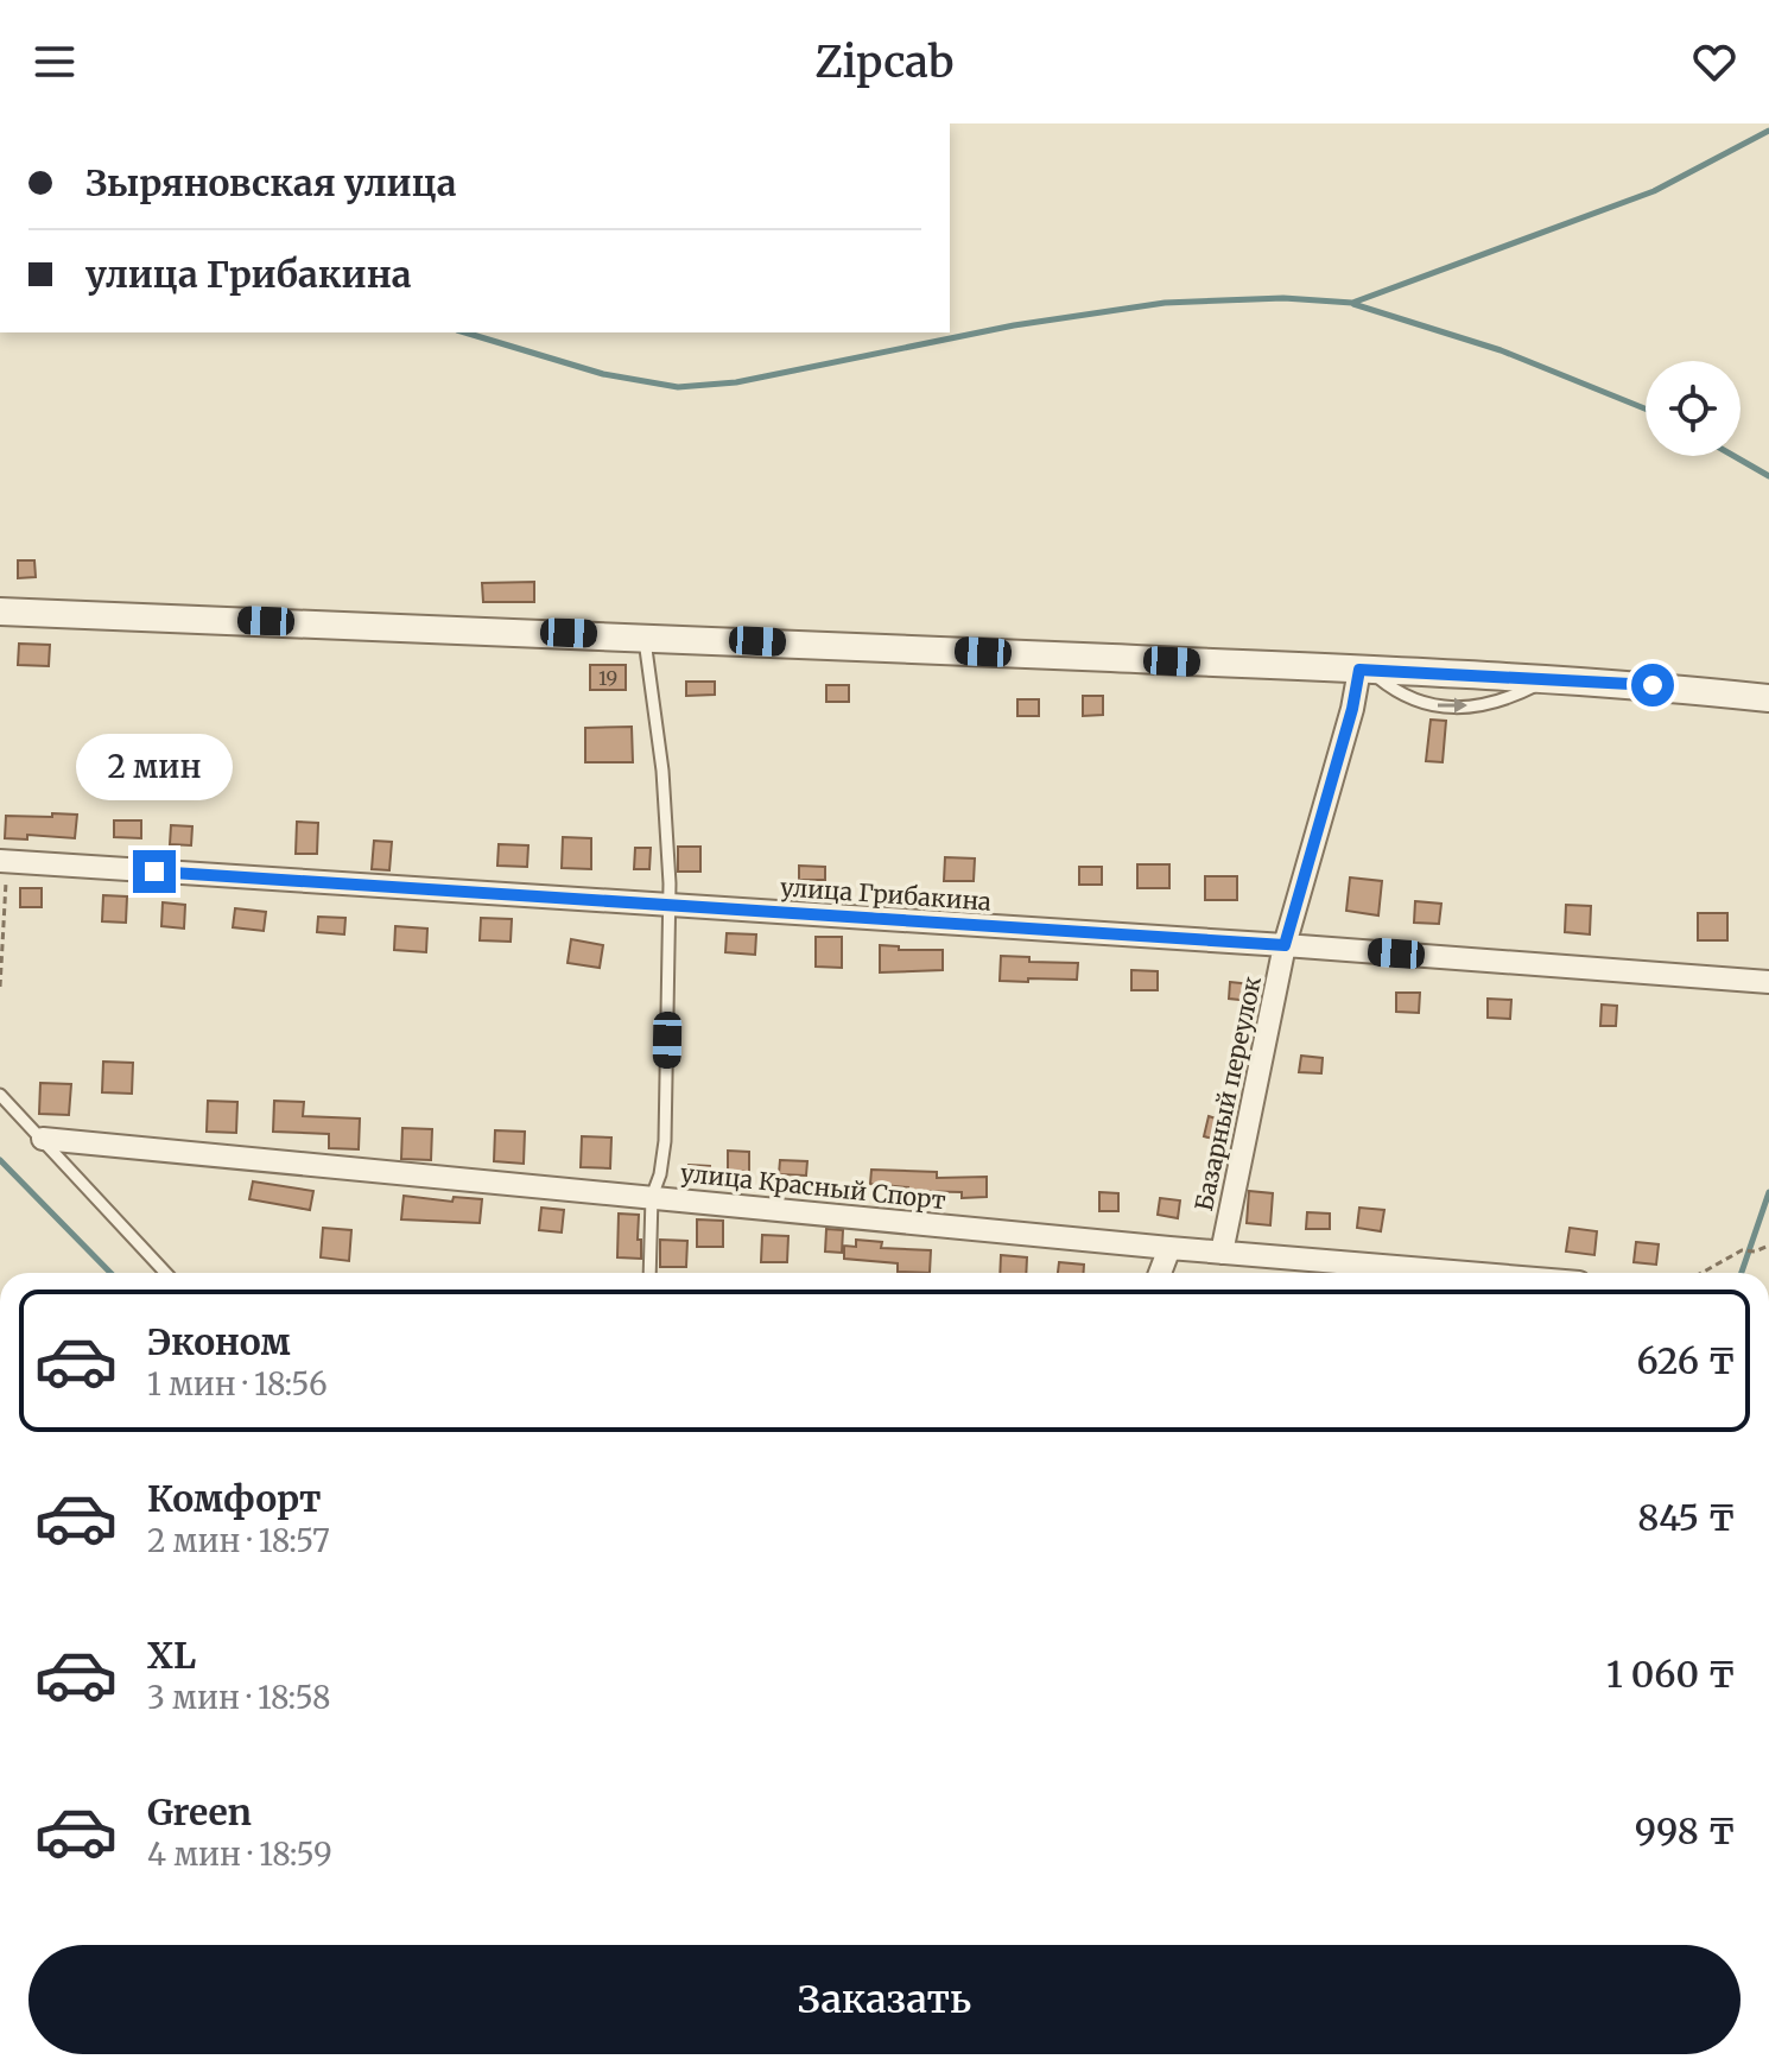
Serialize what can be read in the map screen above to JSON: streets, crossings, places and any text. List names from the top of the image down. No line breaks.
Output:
{"streets":{"street":["улица Грибакина","Базарный переулок","улица Красный Спорт"]},"crossings":[["улица Грибакина","Базарный переулок"],["Базарный переулок","улица Красный Спорт"]],"house_numbers":["19"],"page":{"header":"Zipcab","banner":["Зыряновская улица","улица Грибакина"],"bubble":"2 мин","list":[{"name":"Эконом","note":"1 мин · 18:56","value":"626 ₸"},{"name":"Комфорт","note":"2 мин · 18:57","value":"845 ₸"},{"name":"XL","note":"3 мин · 18:58","value":"1 060 ₸"},{"name":"Green","note":"4 мин · 18:59","value":"998 ₸"}],"buttons":"Заказать"}}
